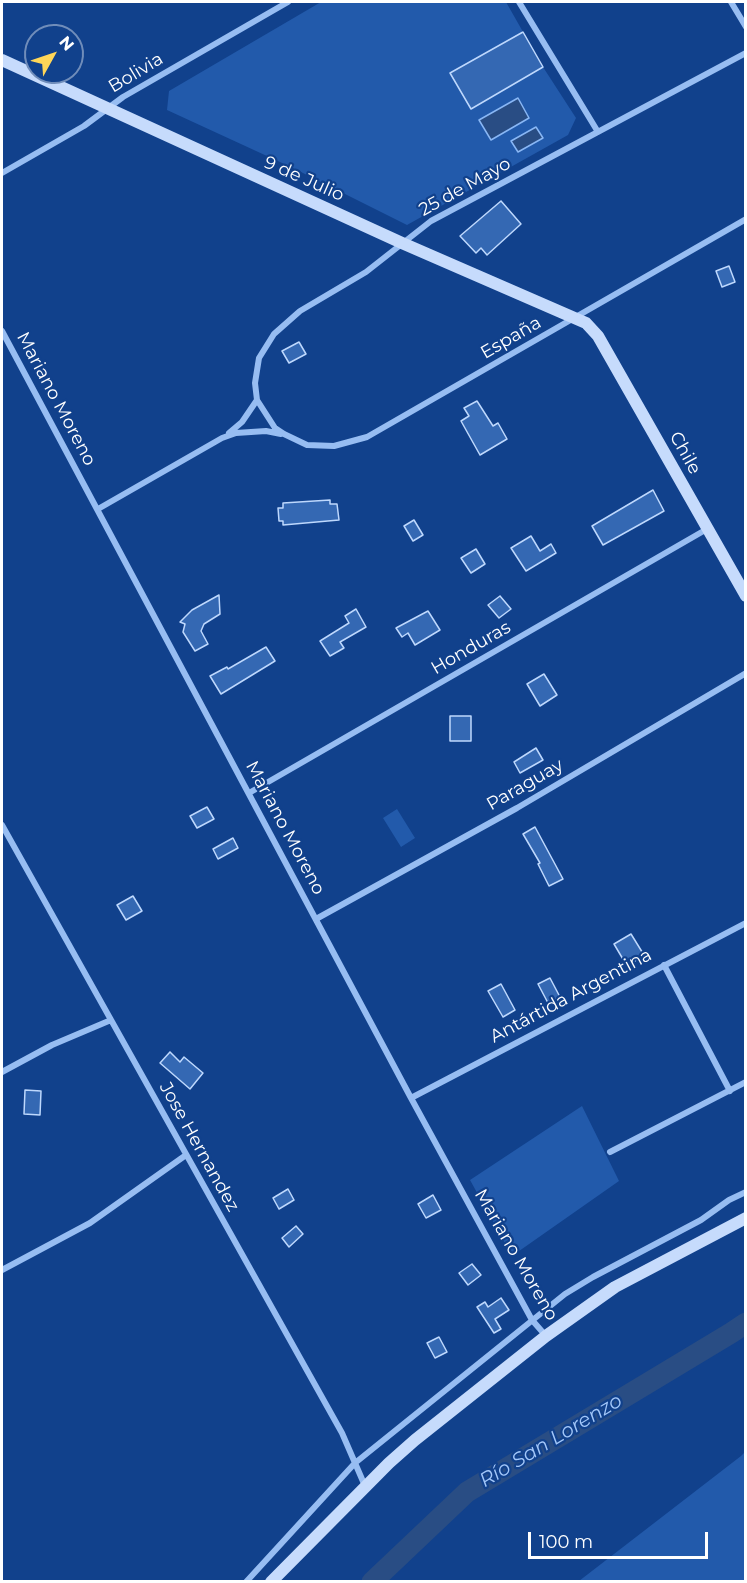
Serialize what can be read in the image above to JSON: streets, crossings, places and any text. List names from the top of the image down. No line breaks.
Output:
{"streets":{"street":["Bolivia","9 de Julio","25 de Mayo","España","Mariano Moreno","Chile","Honduras","Paraguay","Antártida Argentina","Jose Hernandez"]},"crossings":[["Bolivia","9 de Julio"],["9 de Julio","25 de Mayo"],["9 de Julio","España"],["9 de Julio","Chile"],["25 de Mayo","España"],["España","Mariano Moreno"],["Mariano Moreno","Honduras"],["Mariano Moreno","Paraguay"],["Mariano Moreno","Antártida Argentina"],["Chile","Honduras"]],"water":["Río San Lorenzo"],"scale_bar":"100 m","north":"top right"}
